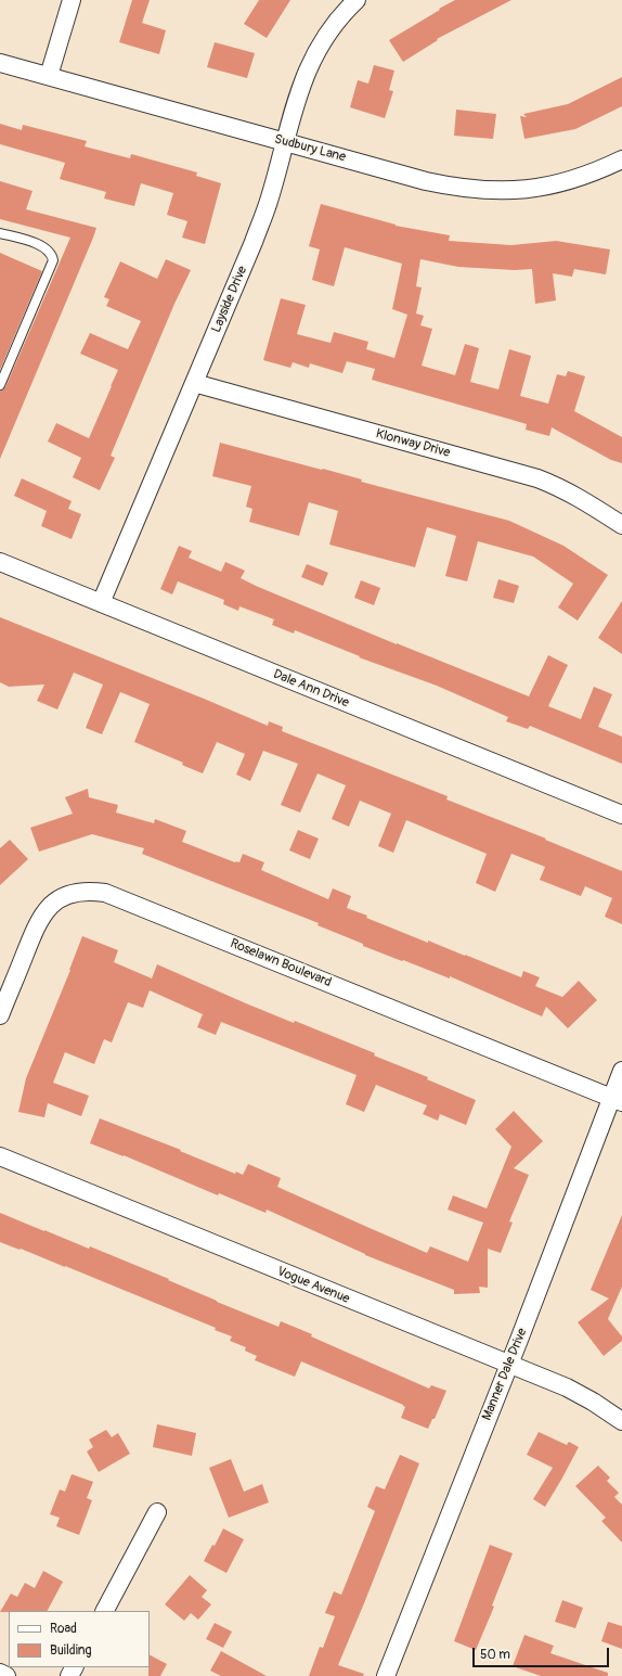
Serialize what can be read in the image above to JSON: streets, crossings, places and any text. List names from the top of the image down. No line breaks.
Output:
{"streets":{"street":["Sudbury Lane","Layside Drive","Klonway Drive","Dale Ann Drive","Roselawn Boulevard","Vogue Avenue","Manner Dale Drive"]},"crossings":[["Sudbury Lane","Layside Drive"],["Layside Drive","Klonway Drive"],["Layside Drive","Dale Ann Drive"],["Roselawn Boulevard","Manner Dale Drive"],["Vogue Avenue","Manner Dale Drive"]],"legend":["Road","Building"],"scale_bar":"50 m"}
